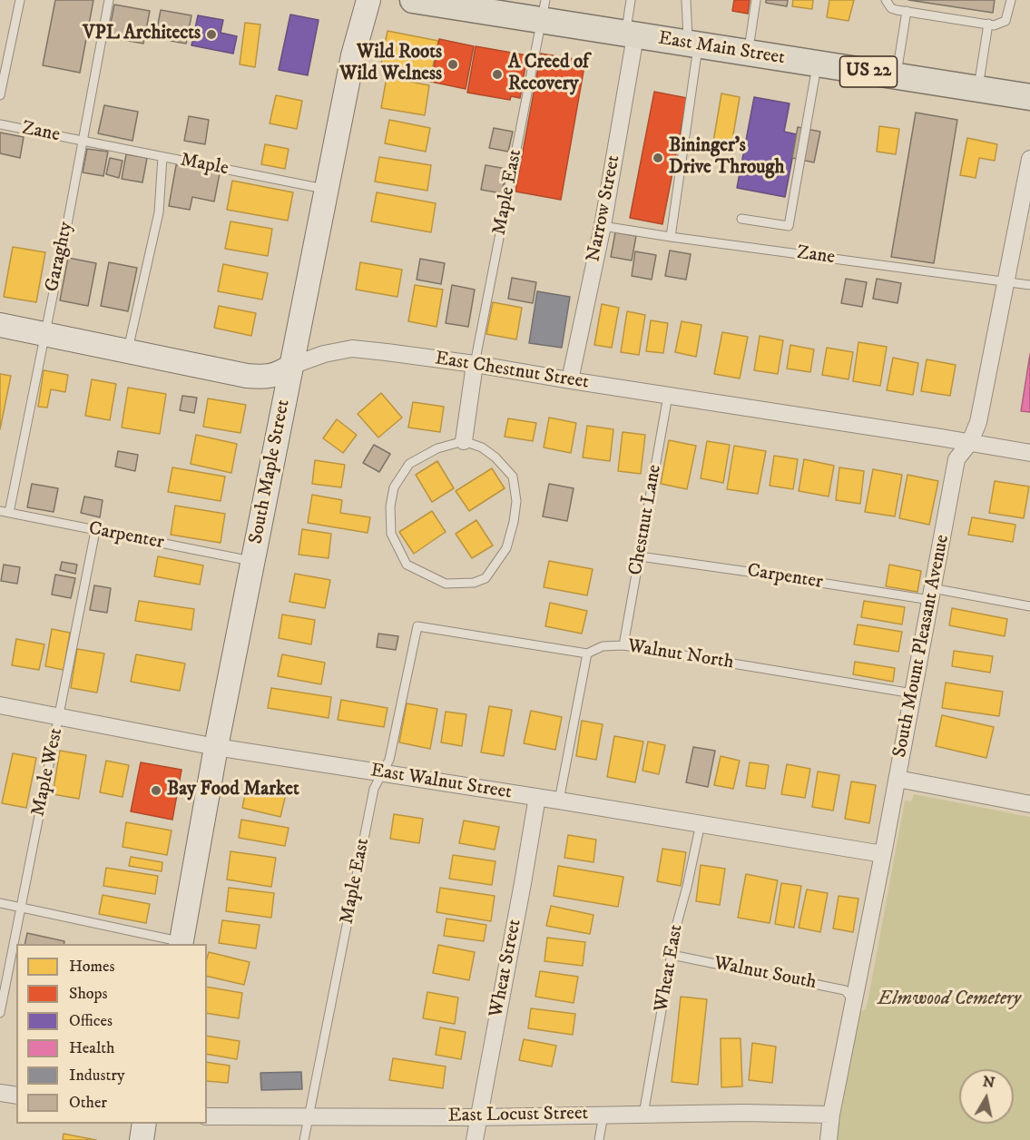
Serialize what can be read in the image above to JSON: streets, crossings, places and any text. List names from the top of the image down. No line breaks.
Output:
{"streets":{"main road":["East Main Street","US 22"],"street":["Narrow Street","East Chestnut Street","South Maple Street","South Mount Pleasant Avenue","East Walnut Street","Wheat Street","East Locust Street"],"lane":["Zane","Maple","Maple East","Garaghty","Chestnut Lane","Carpenter","Walnut North","Maple West","Wheat East","Walnut South"]},"crossings":[["East Main Street","Maple East"],["East Main Street","Narrow Street"],["Zane","Maple"],["Zane","Narrow Street"],["Zane","Garaghty"],["Zane","South Mount Pleasant Avenue"],["Maple","Garaghty"],["Maple","South Maple Street"],["Maple East","East Chestnut Street"],["Maple East","Walnut North"],["Maple East","East Walnut Street"],["Maple East","East Locust Street"],["Narrow Street","East Chestnut Street"],["Garaghty","East Chestnut Street"],["Garaghty","Carpenter"],["East Chestnut Street","South Maple Street"],["East Chestnut Street","Chestnut Lane"],["East Chestnut Street","South Mount Pleasant Avenue"],["South Maple Street","Carpenter"],["South Maple Street","East Walnut Street"],["Chestnut Lane","Carpenter"],["Chestnut Lane","Walnut North"],["Carpenter","South Mount Pleasant Avenue"],["Carpenter","Maple West"],["South Mount Pleasant Avenue","Walnut North"],["South Mount Pleasant Avenue","East Walnut Street"],["South Mount Pleasant Avenue","Walnut South"],["South Mount Pleasant Avenue","East Locust Street"],["Maple West","East Walnut Street"],["East Walnut Street","Wheat Street"],["East Walnut Street","Wheat East"],["Wheat Street","East Locust Street"],["Wheat East","Walnut South"],["Wheat East","East Locust Street"]],"parks":["Elmwood Cemetery"],"places":["VPL Architects","Wild Roots Wild Welness","A Creed of Recovery","Bininger's Drive Through","Bay Food Market"],"legend":["Homes","Shops","Offices","Health","Industry","Other"],"north":"top"}
